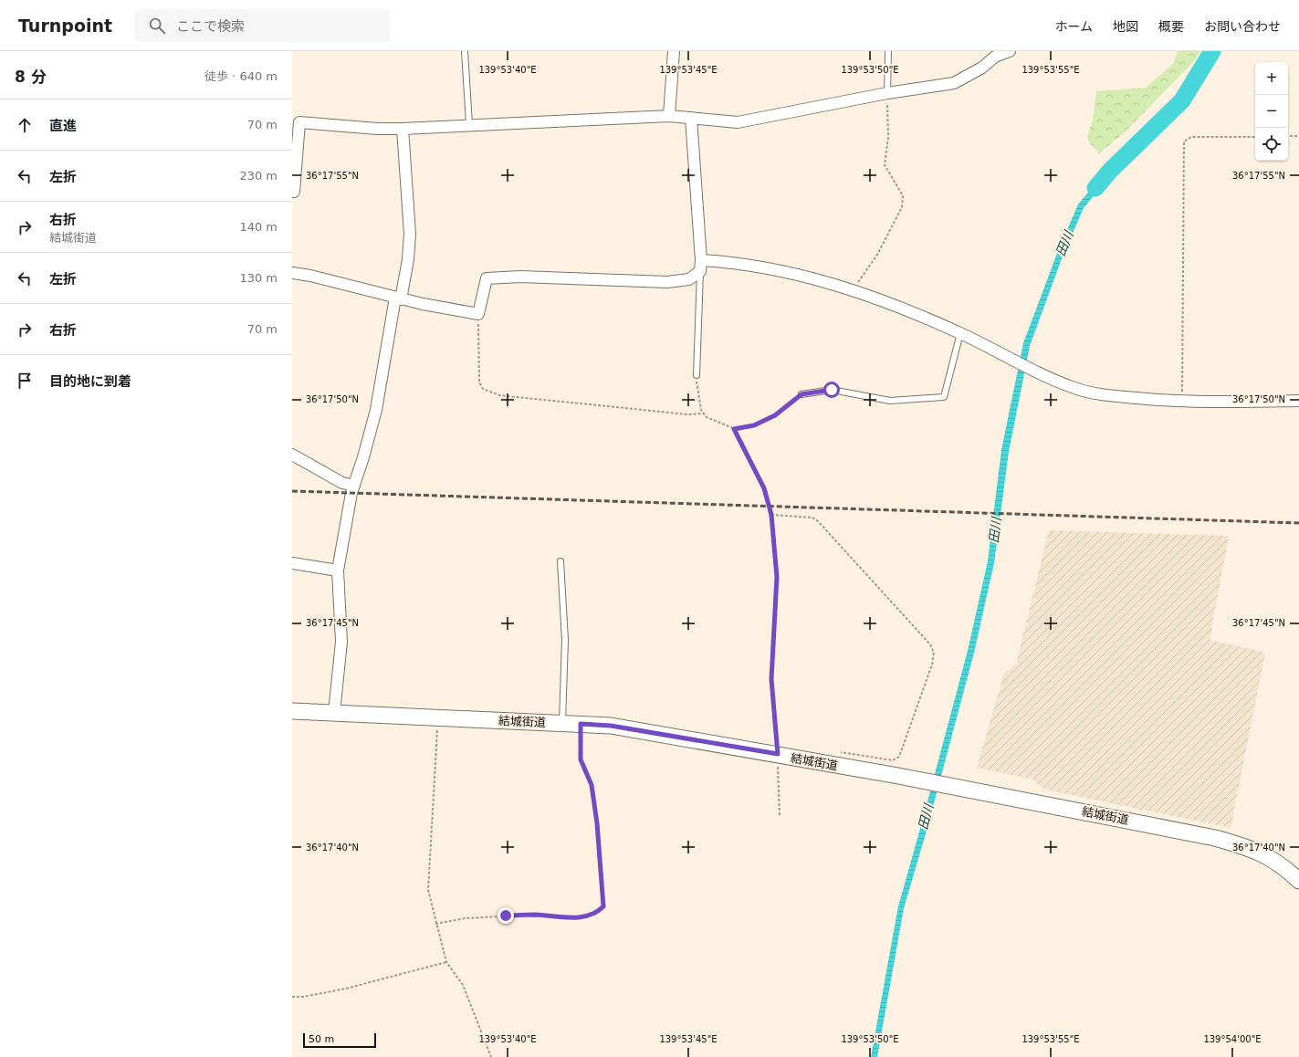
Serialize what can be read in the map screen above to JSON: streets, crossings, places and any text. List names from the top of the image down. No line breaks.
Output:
{"streets":{"street":["結城街道"]},"water":["田川"],"scale_bar":"50 m","page":{"header":"Turnpoint","search":"ここで検索","nav":["ホーム","地図","概要","お問い合わせ"],"heading":["8 分","徒歩 · 640 m"],"map_buttons":["+","−"],"list":[["直進","70 m"],["左折","230 m"],["右折","結城街道","140 m"],["左折","130 m"],["右折","70 m"],"目的地に到着"],"scale":"50 m"},"coordinates":["139°53'40\"E","139°53'45\"E","139°53'50\"E","139°53'55\"E","36°17'55\"N","36°17'50\"N","36°17'45\"N","36°17'40\"N","139°54'00\"E"]}
